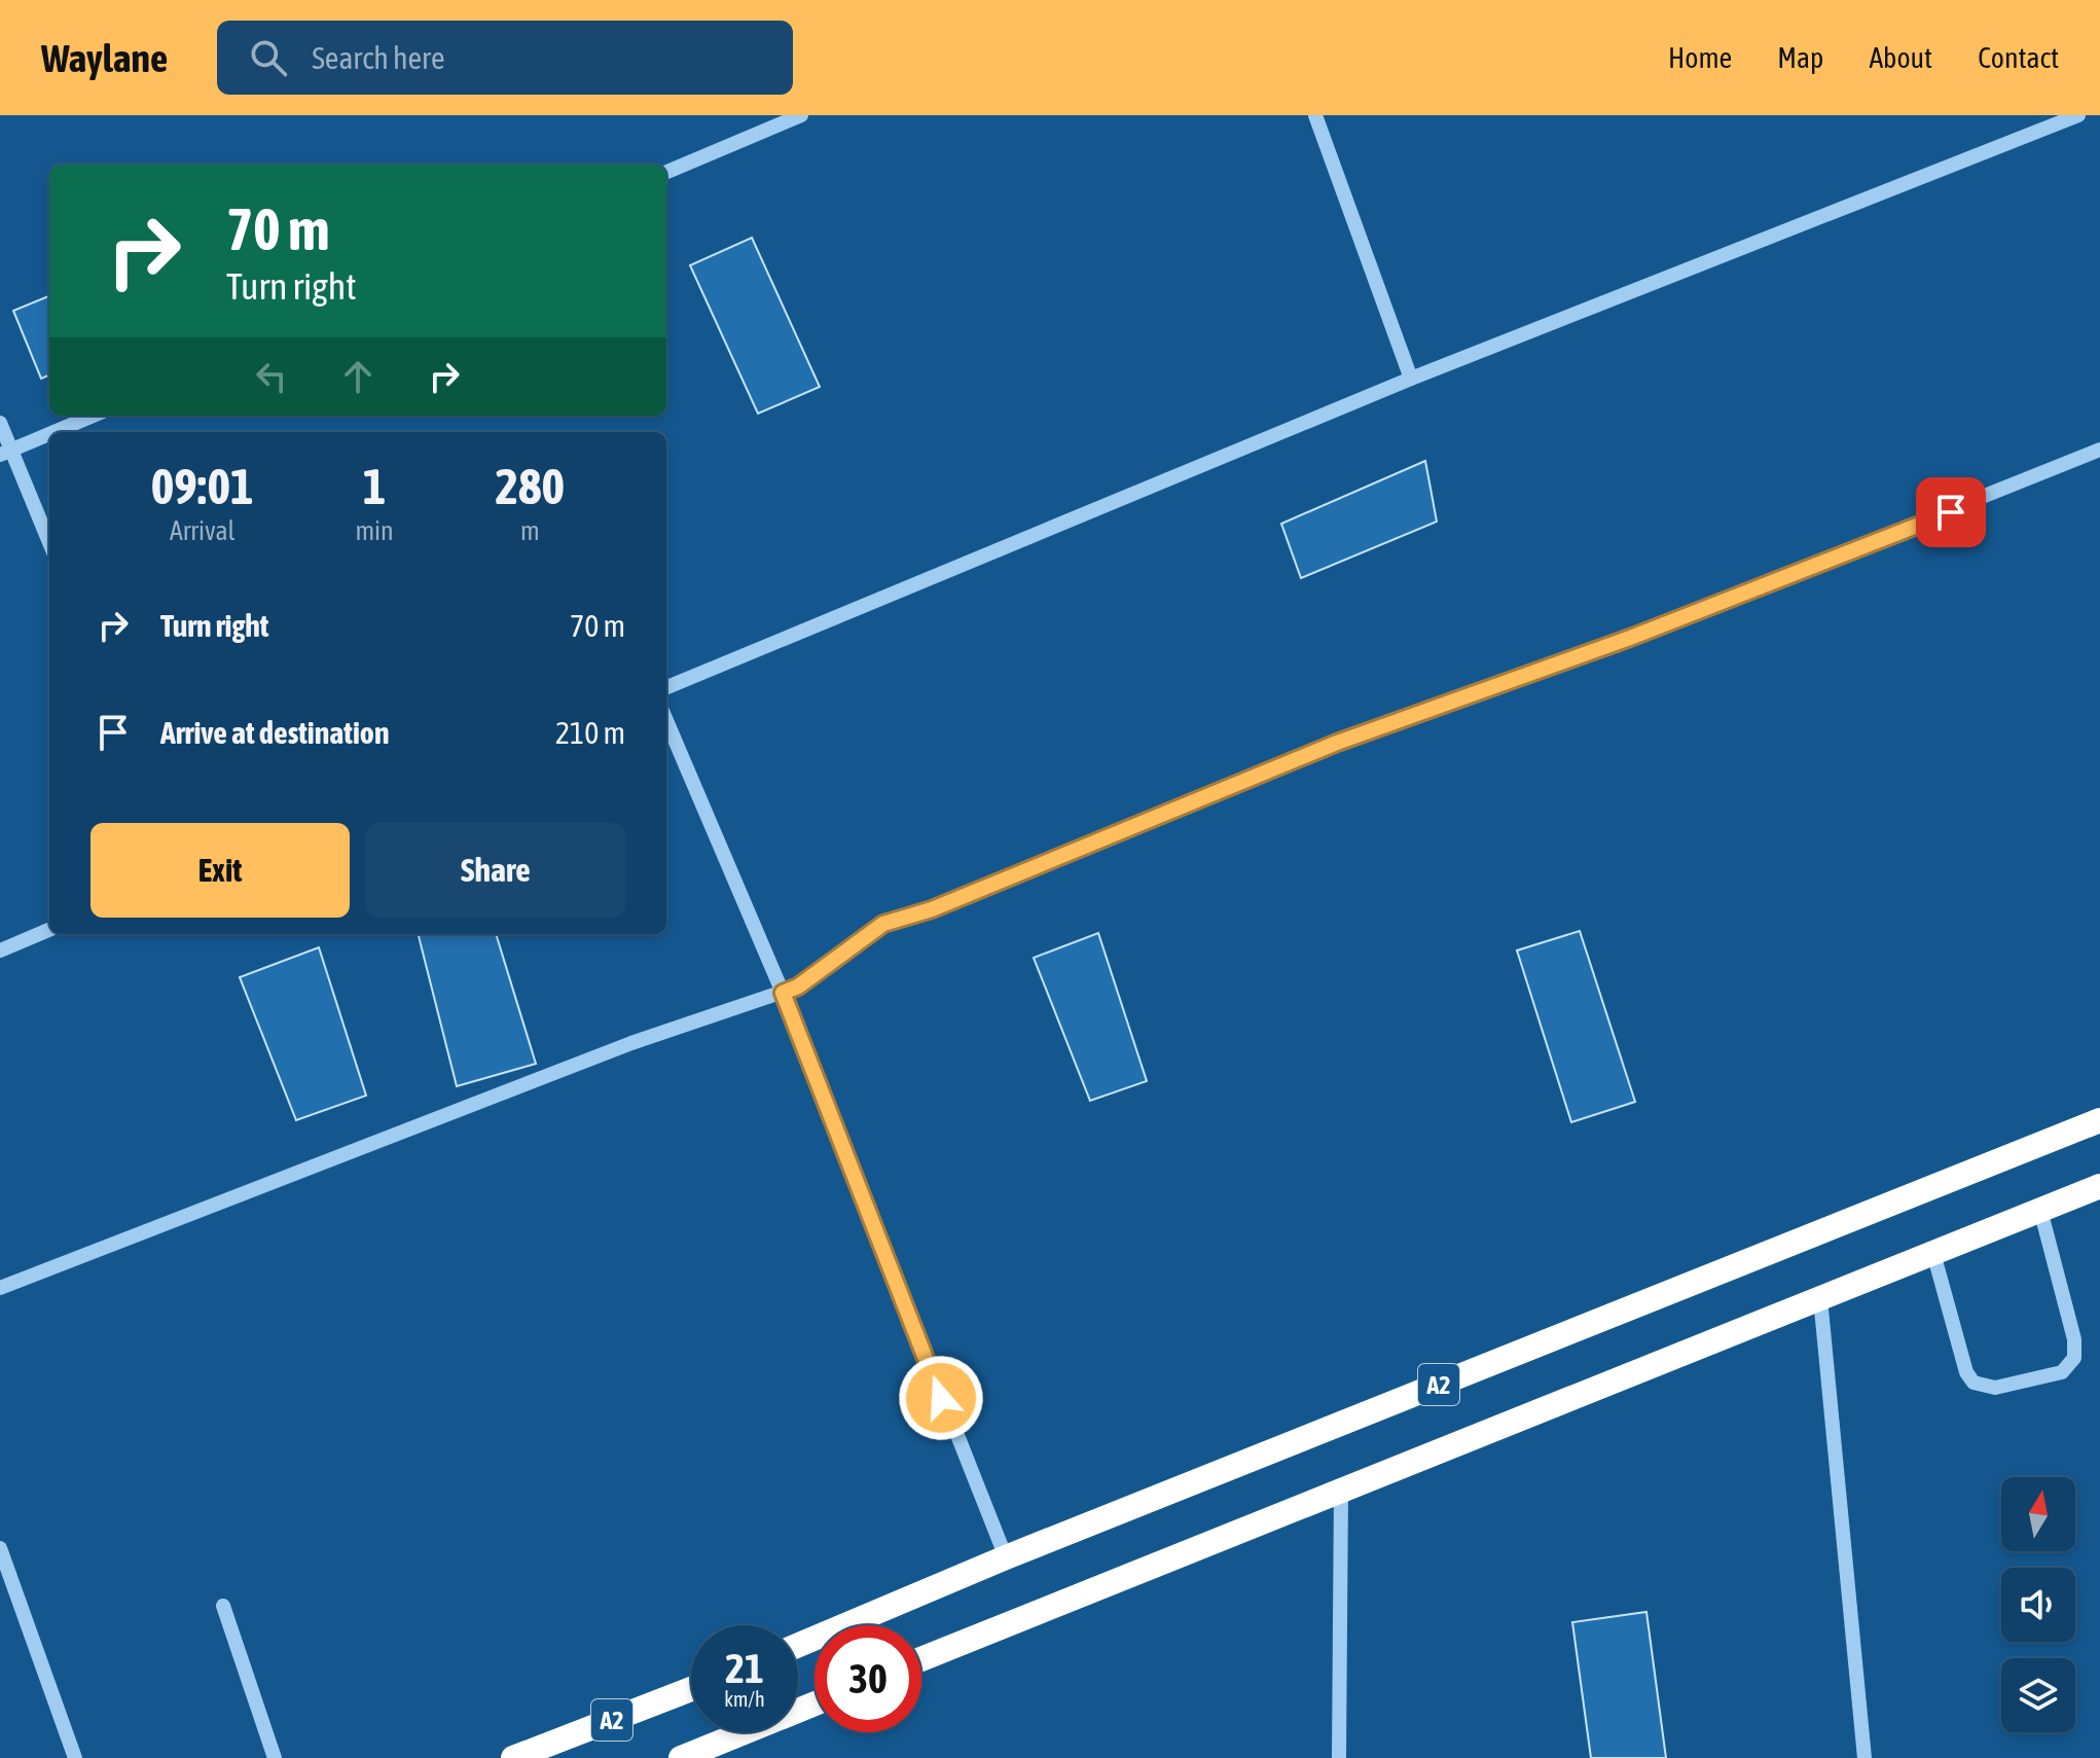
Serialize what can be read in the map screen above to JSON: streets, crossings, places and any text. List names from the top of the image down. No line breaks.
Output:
{"streets":{"highway":["A2"]},"north":"top","page":{"header":"Waylane","search":"Search here","nav":["Home","Map","About","Contact"],"turn":["70 m","Turn right"],"eta":["09:01","Arrival","1","min","280","m"],"list":[{"name":"Turn right","value":"70 m"},{"name":"Arrive at destination","value":"210 m"}],"buttons":["Exit","Share"],"speed":"21 km/h","limit":"30"}}
